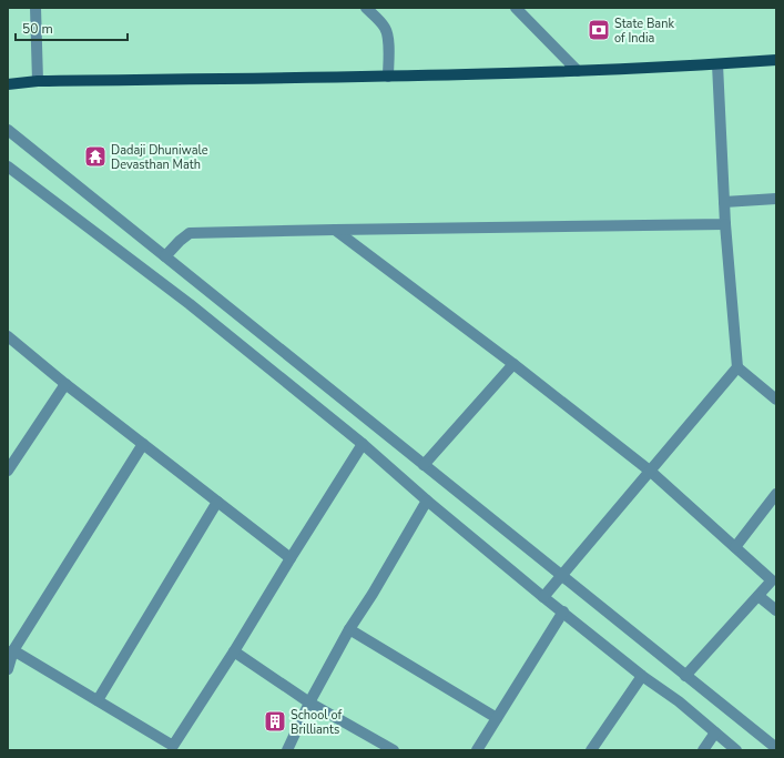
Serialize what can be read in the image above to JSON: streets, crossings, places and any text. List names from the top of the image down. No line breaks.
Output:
{"places":{"bank":["State Bank of India"],"temple":["Dadaji Dhuniwale Devasthan Math"],"building":["School of Brilliants"]},"scale_bar":"50 m"}
